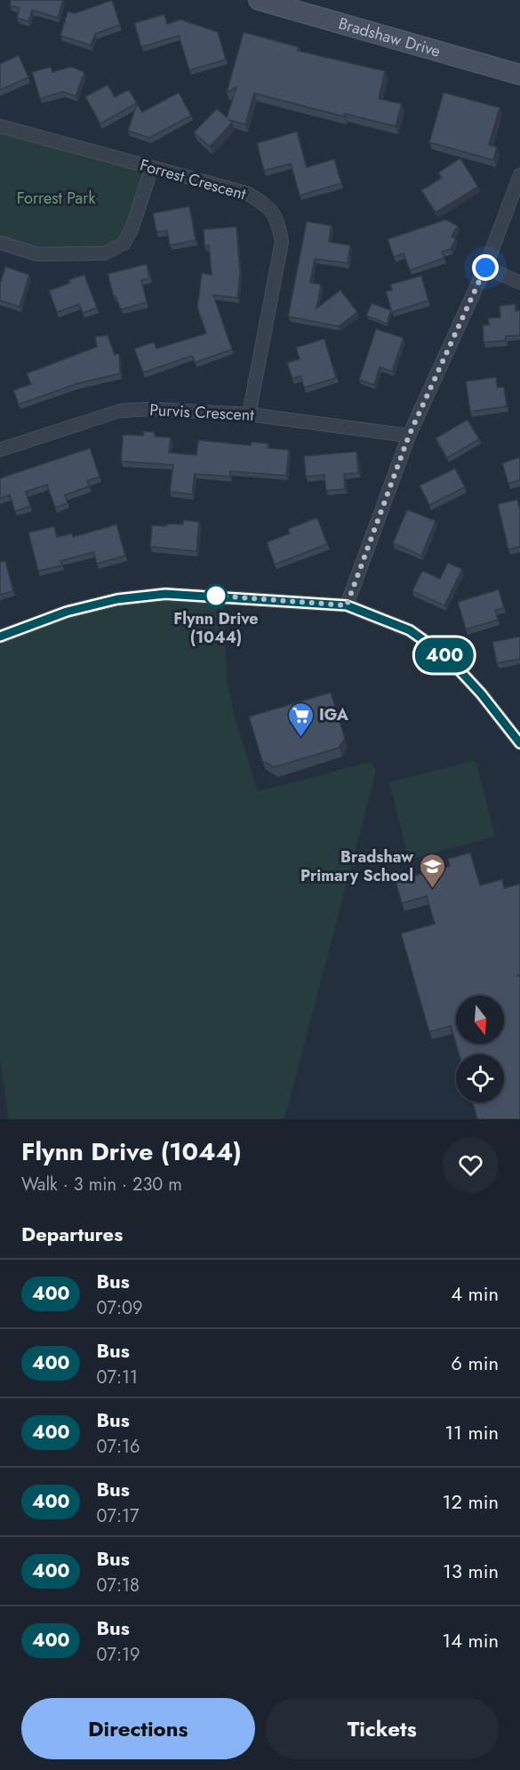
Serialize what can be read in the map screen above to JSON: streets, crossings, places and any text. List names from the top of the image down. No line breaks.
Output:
{"streets":{"street":["Bradshaw Drive","Forrest Crescent","Purvis Crescent"]},"crossings":[["Forrest Crescent","Purvis Crescent"]],"parks":["Forrest Park"],"places":{"other":["Flynn Drive (1044)"],"supermarket":["IGA"],"school or university":["Bradshaw Primary School"]},"lines":["bus line 400"],"north":"bottom","page":{"on_map":"400","heading":[["Flynn Drive (1044)","Walk · 3 min · 230 m"],"Departures"],"list":[{"mark":"400","name":"Bus","note":"07:09","value":"4 min"},{"mark":"400","name":"Bus","note":"07:11","value":"6 min"},{"mark":"400","name":"Bus","note":"07:16","value":"11 min"},{"mark":"400","name":"Bus","note":"07:17","value":"12 min"},{"mark":"400","name":"Bus","note":"07:18","value":"13 min"},{"mark":"400","name":"Bus","note":"07:19","value":"14 min"}],"buttons":["Directions","Tickets"]}}
